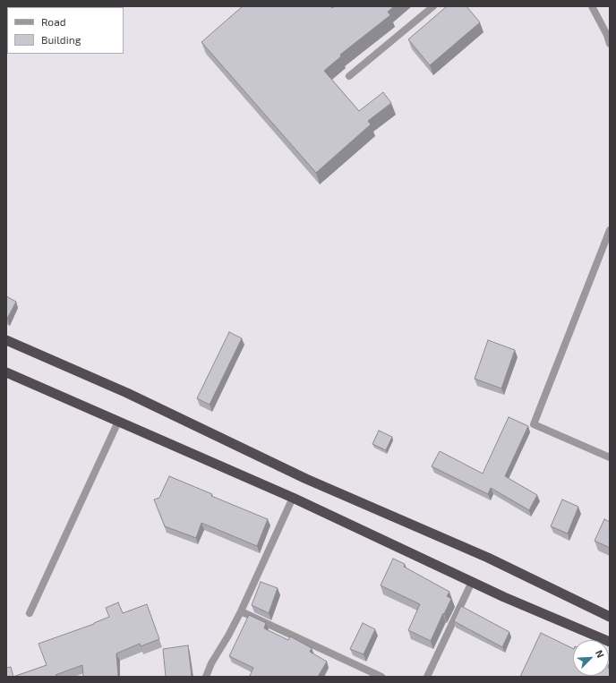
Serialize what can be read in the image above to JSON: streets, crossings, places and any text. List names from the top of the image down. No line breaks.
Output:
{"legend":["Road","Building"],"north":"top right"}
